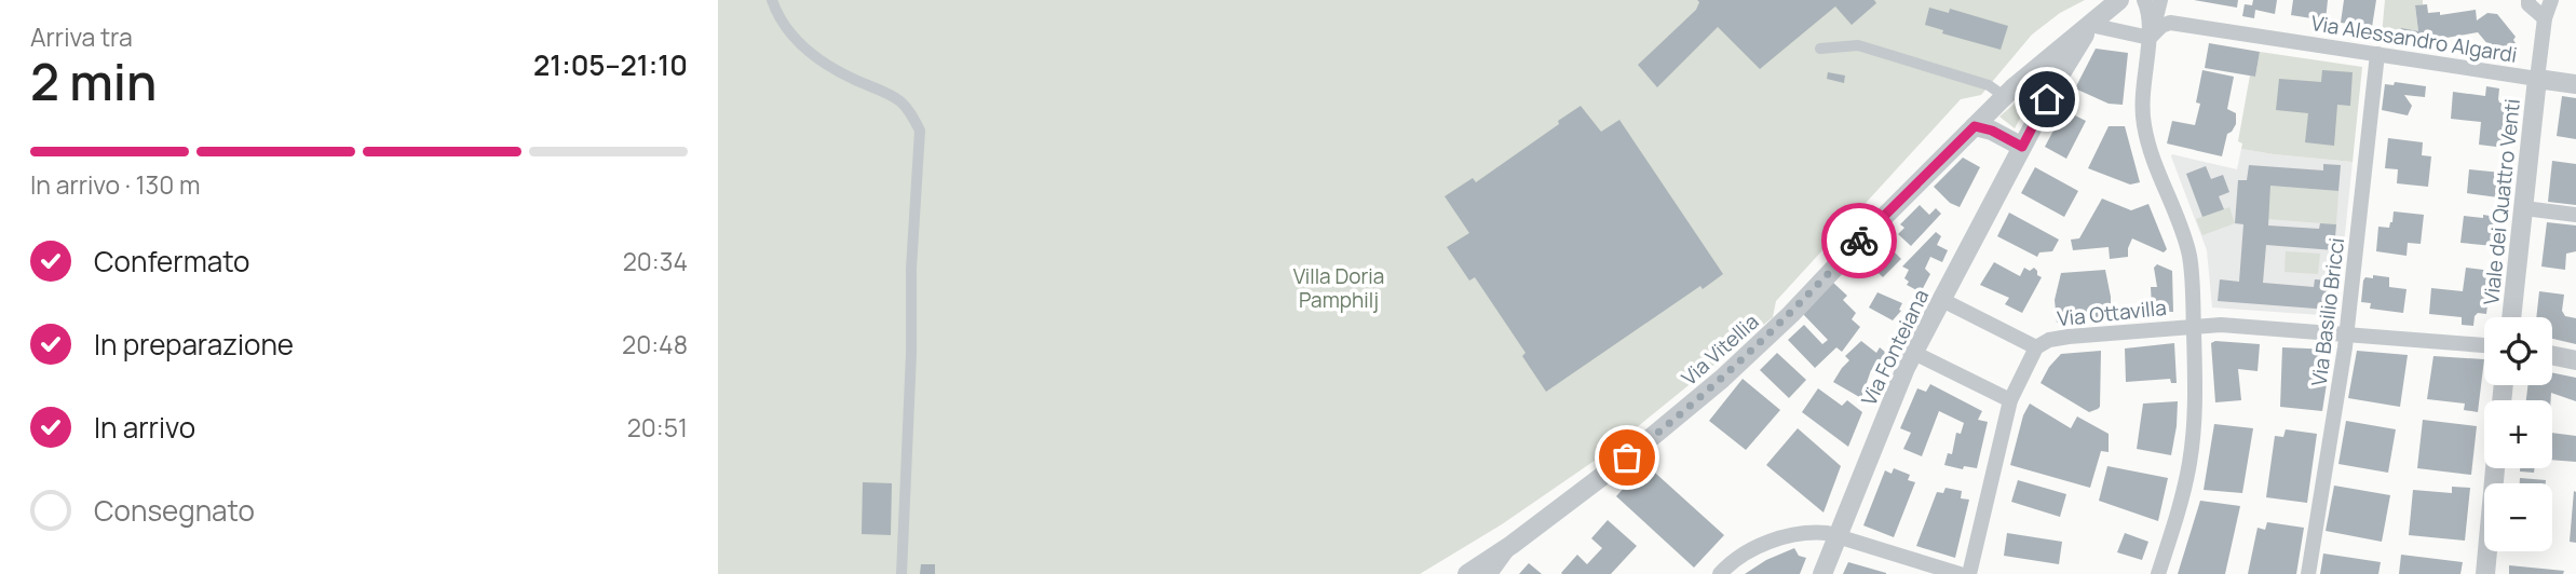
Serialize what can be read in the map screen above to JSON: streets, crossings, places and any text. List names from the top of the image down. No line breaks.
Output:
{"streets":{"street":["Via Alessandro Algardi","Viale dei Quattro Venti","Via Basilio Bricci","Via Ottavilla","Via Fonteiana","Via Vitellia"]},"crossings":[["Via Alessandro Algardi","Viale dei Quattro Venti"],["Via Alessandro Algardi","Via Basilio Bricci"],["Via Basilio Bricci","Via Ottavilla"],["Via Fonteiana","Via Vitellia"]],"parks":["Villa Doria Pamphilj"],"page":{"heading":["2 min","Arriva tra","21:05–21:10"],"bar":"In arrivo · 130 m","list":[["Confermato","20:34"],["In preparazione","20:48"],["In arrivo","20:51"],"Consegnato"],"map_buttons":["+","−"]}}
